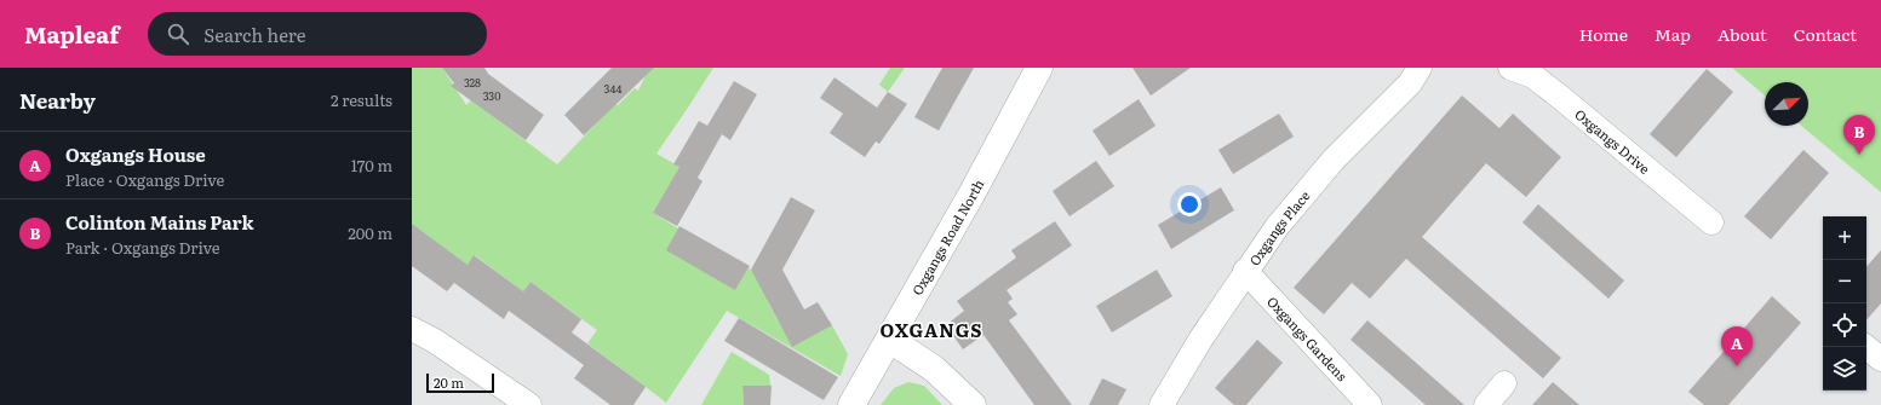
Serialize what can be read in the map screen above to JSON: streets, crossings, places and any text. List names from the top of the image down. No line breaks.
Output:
{"streets":{"street":["Oxgangs Drive","Oxgangs Place","Oxgangs Road North","Oxgangs Gardens"]},"crossings":[["Oxgangs Place","Oxgangs Gardens"]],"districts":["OXGANGS"],"house_numbers":["328","344","330"],"scale_bar":"20 m","north":"top right","page":{"header":"Mapleaf","search":"Search here","nav":["Home","Map","About","Contact"],"heading":["Nearby","2 results"],"pins":["B","A"],"list":[{"mark":"A","name":"Oxgangs House","note":"Place · Oxgangs Drive","value":"170 m"},{"mark":"B","name":"Colinton Mains Park","note":"Park · Oxgangs Drive","value":"200 m"}],"map_buttons":["+","−"],"scale":"20 m"}}
